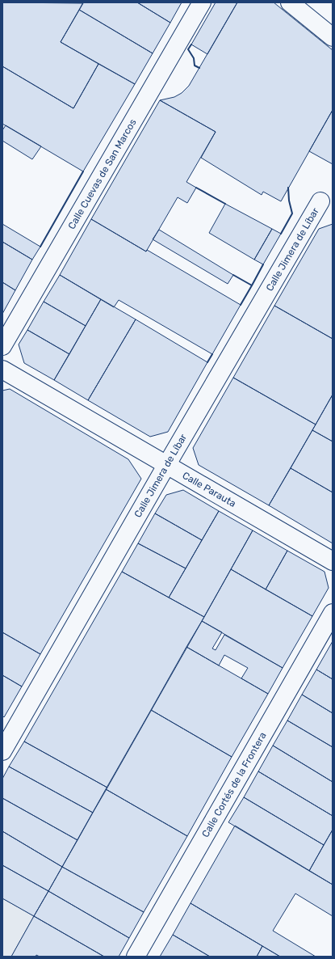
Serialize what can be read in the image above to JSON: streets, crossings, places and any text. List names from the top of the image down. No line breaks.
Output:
{"streets":{"street":["Calle Cuevas de San Marcos","Calle Jimera de Líbar","Calle Parauta","Calle Cortés de la Frontera"]},"crossings":[["Calle Jimera de Líbar","Calle Parauta"]]}
